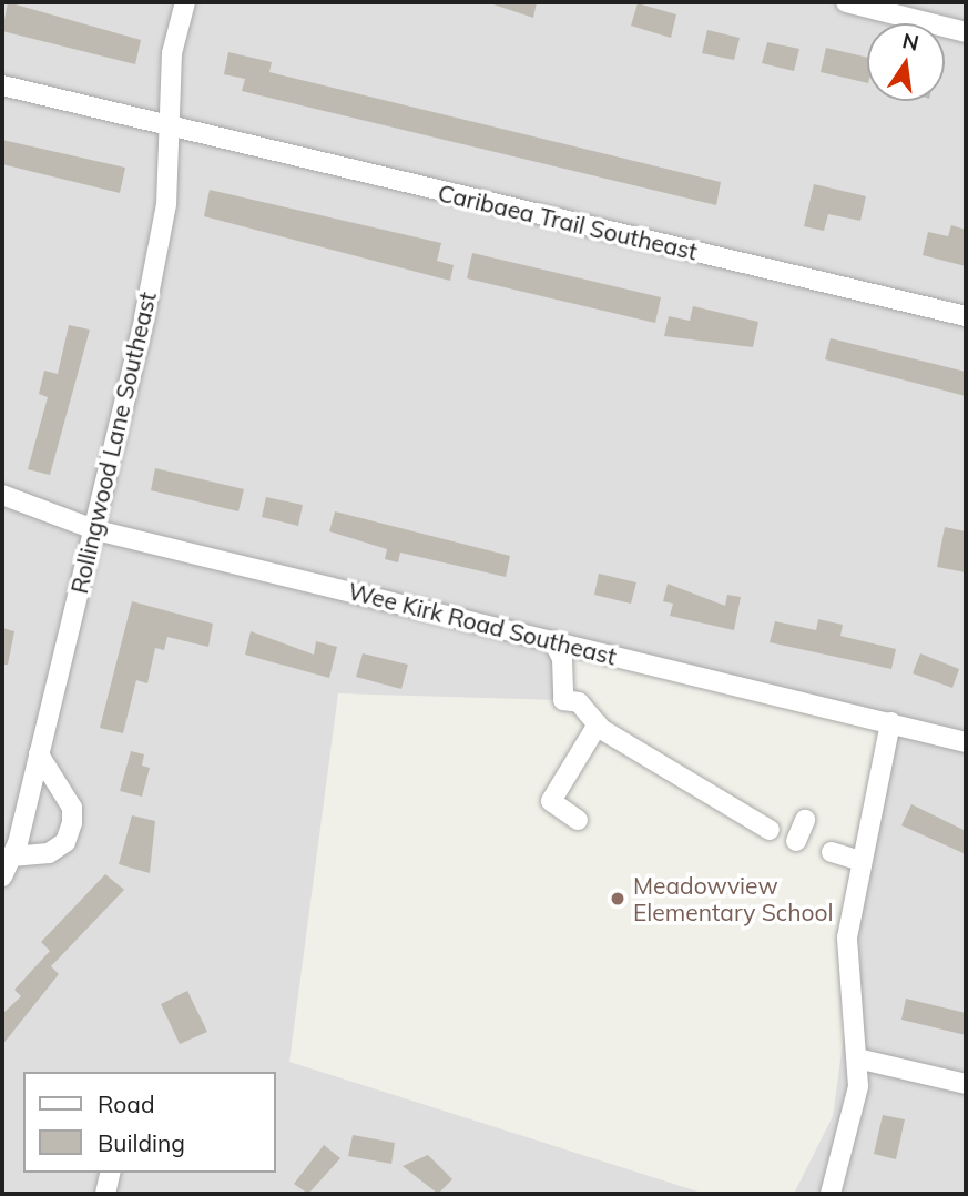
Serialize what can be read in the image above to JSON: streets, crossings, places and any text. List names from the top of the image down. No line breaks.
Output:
{"streets":{"street":["Caribaea Trail Southeast","Rollingwood Lane Southeast","Wee Kirk Road Southeast"]},"crossings":[["Caribaea Trail Southeast","Rollingwood Lane Southeast"],["Rollingwood Lane Southeast","Wee Kirk Road Southeast"]],"places":["Meadowview Elementary School"],"legend":["Road","Building"],"north":"top"}
